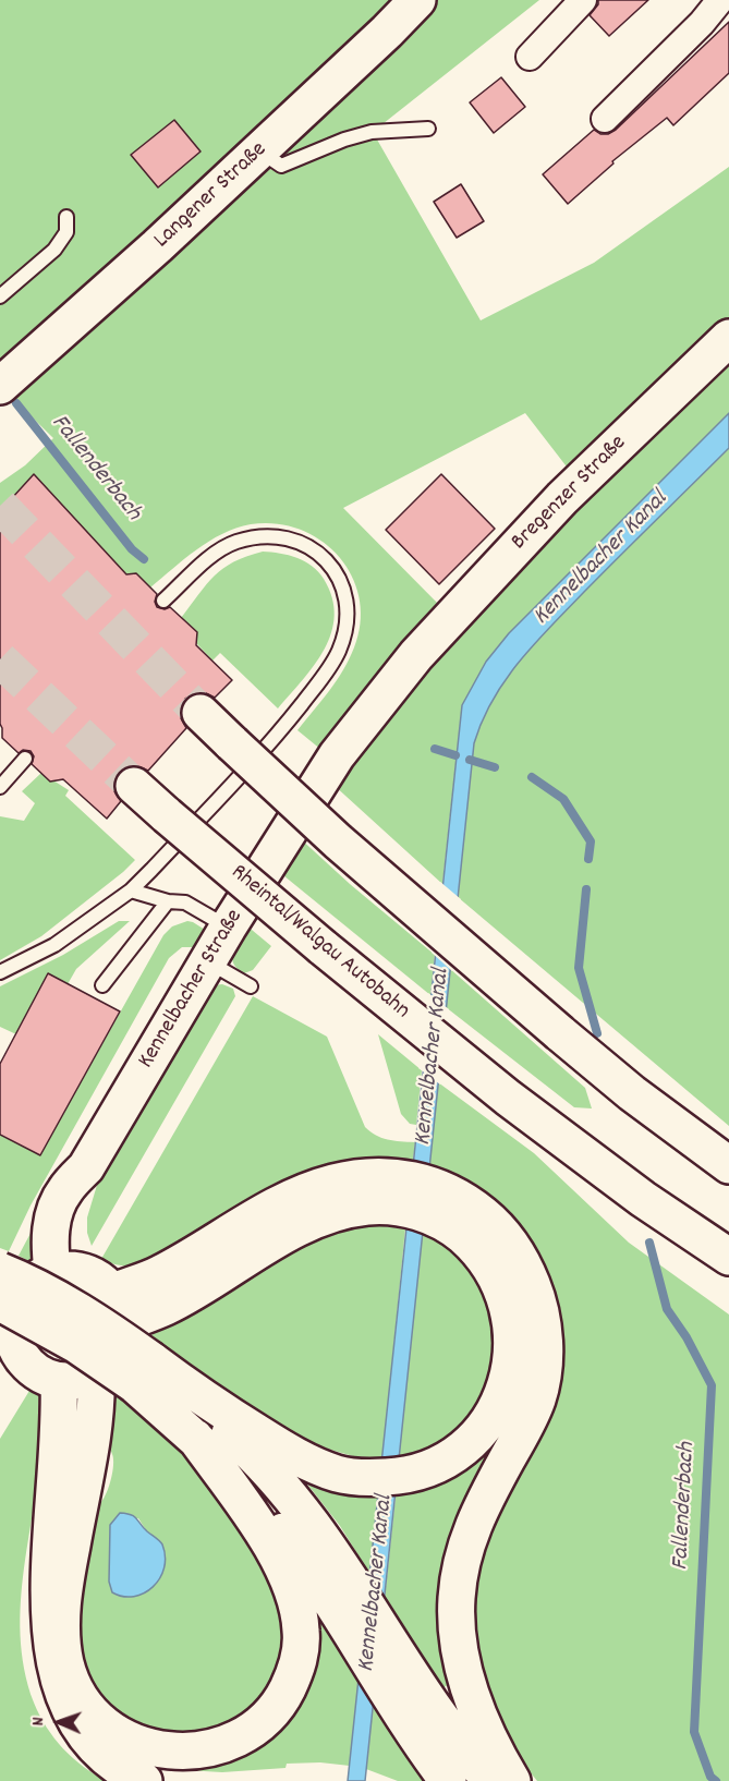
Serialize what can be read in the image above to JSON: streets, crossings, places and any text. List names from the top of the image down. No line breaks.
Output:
{"streets":{"main road":["Langener Straße","Bregenzer Straße","Rheintal/Walgau Autobahn","Kennelbacher Straße"]},"crossings":[["Bregenzer Straße","Kennelbacher Straße"]],"water":["Fallenderbach","Kennelbacher Kanal"],"north":"left"}
